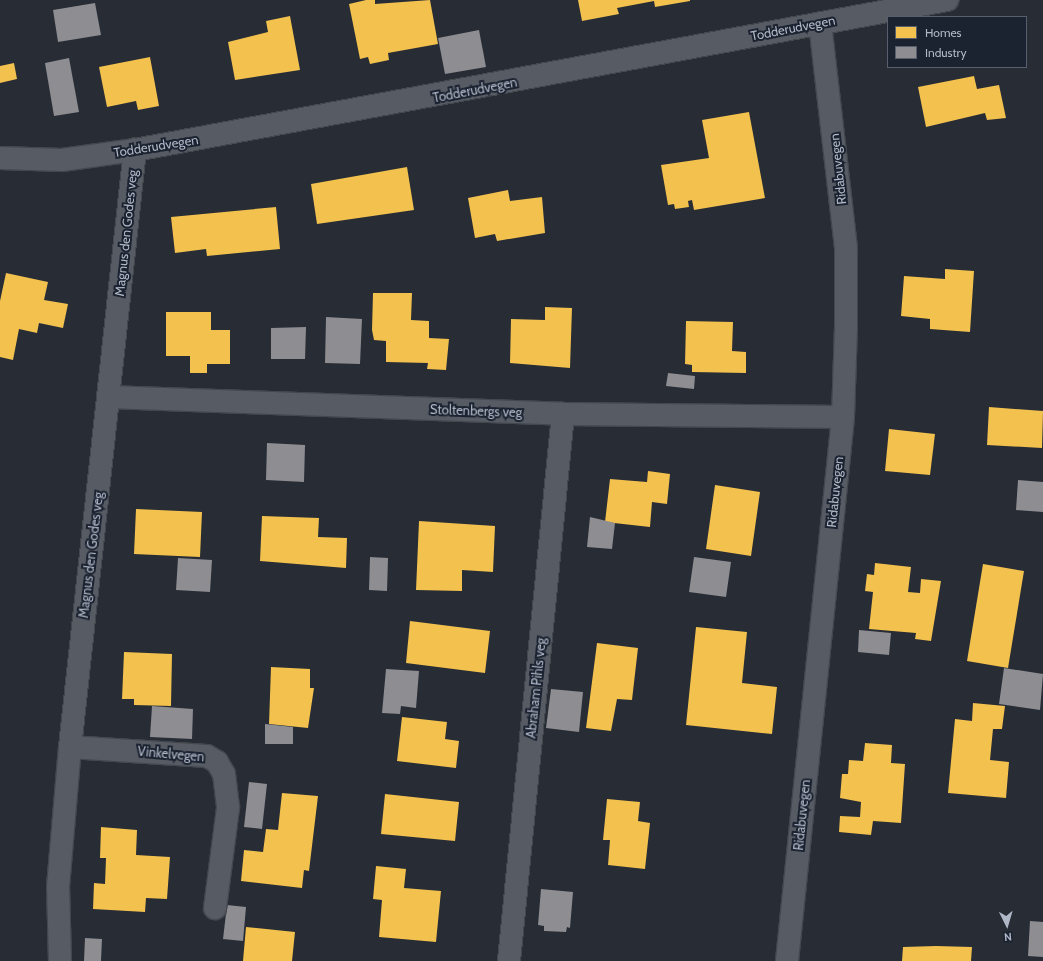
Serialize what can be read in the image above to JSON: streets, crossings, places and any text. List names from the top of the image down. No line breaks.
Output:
{"streets":{"street":["Todderudvegen","Ridabuvegen","Magnus den Godes veg","Stoltenbergs veg","Abraham Pihls veg","Vinkelvegen"]},"crossings":[["Todderudvegen","Ridabuvegen"],["Todderudvegen","Magnus den Godes veg"],["Ridabuvegen","Stoltenbergs veg"],["Magnus den Godes veg","Stoltenbergs veg"],["Magnus den Godes veg","Vinkelvegen"],["Stoltenbergs veg","Abraham Pihls veg"]],"legend":["Homes","Industry"],"north":"bottom"}
